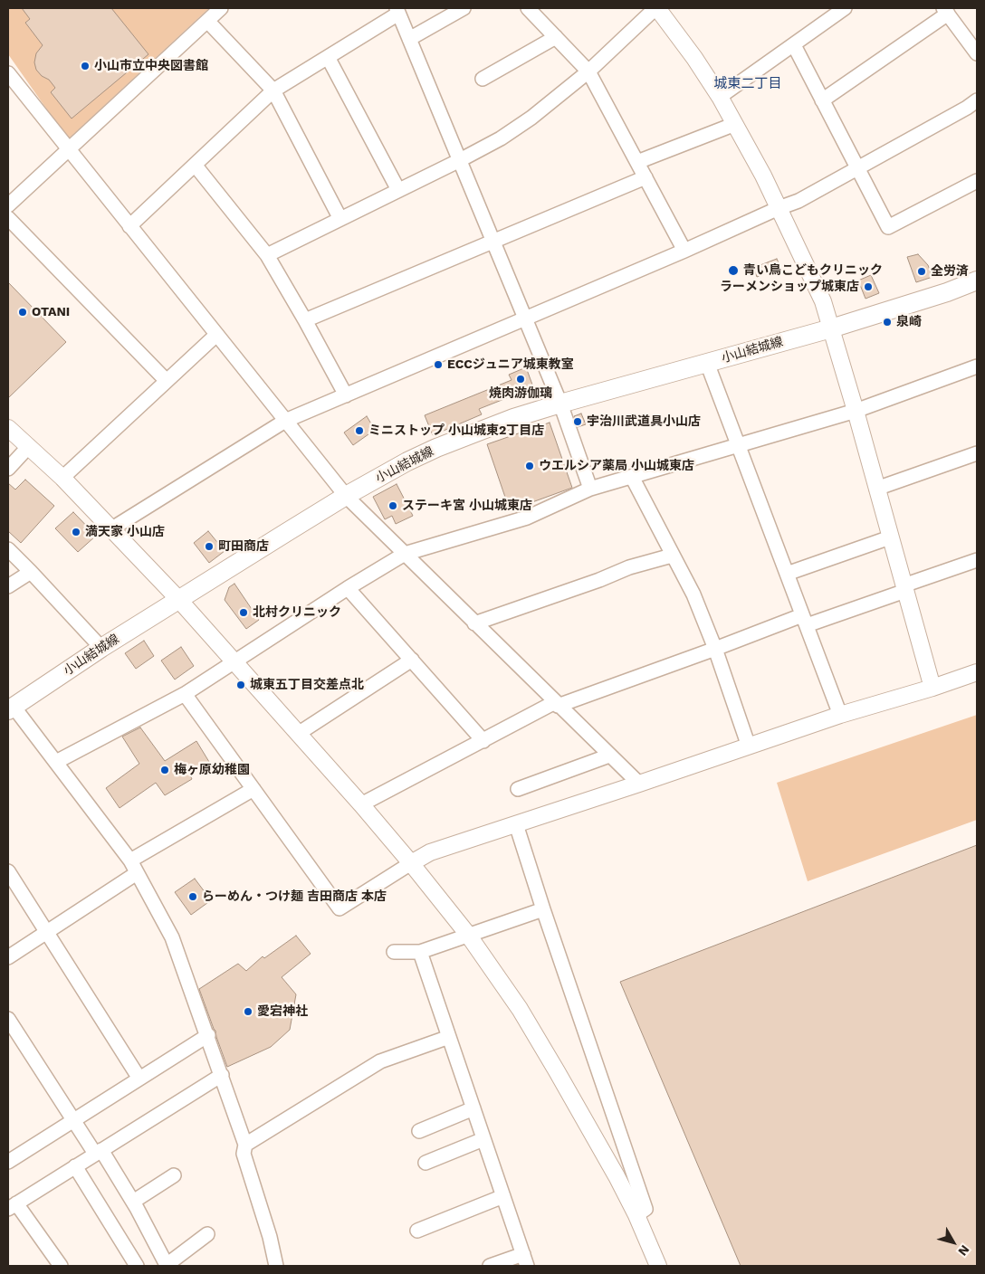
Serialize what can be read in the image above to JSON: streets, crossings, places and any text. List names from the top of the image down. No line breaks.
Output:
{"streets":{"main road":["小山結城線"]},"districts":["城東二丁目"],"places":["小山市立中央図書館","青い鳥こどもクリニック","全労済","ラーメンショップ城東店","OTANI","泉崎","ECCジュニア城東教室","焼肉游伽璃","宇治川武道具小山店","ミニストップ 小山城東2丁目店","ウエルシア薬局 小山城東店","ステーキ宮 小山城東店","満天家 小山店","町田商店","北村クリニック","城東五丁目交差点北","梅ヶ原幼稚園","らーめん・つけ麺 吉田商店 本店","愛宕神社"],"north":"bottom right"}
